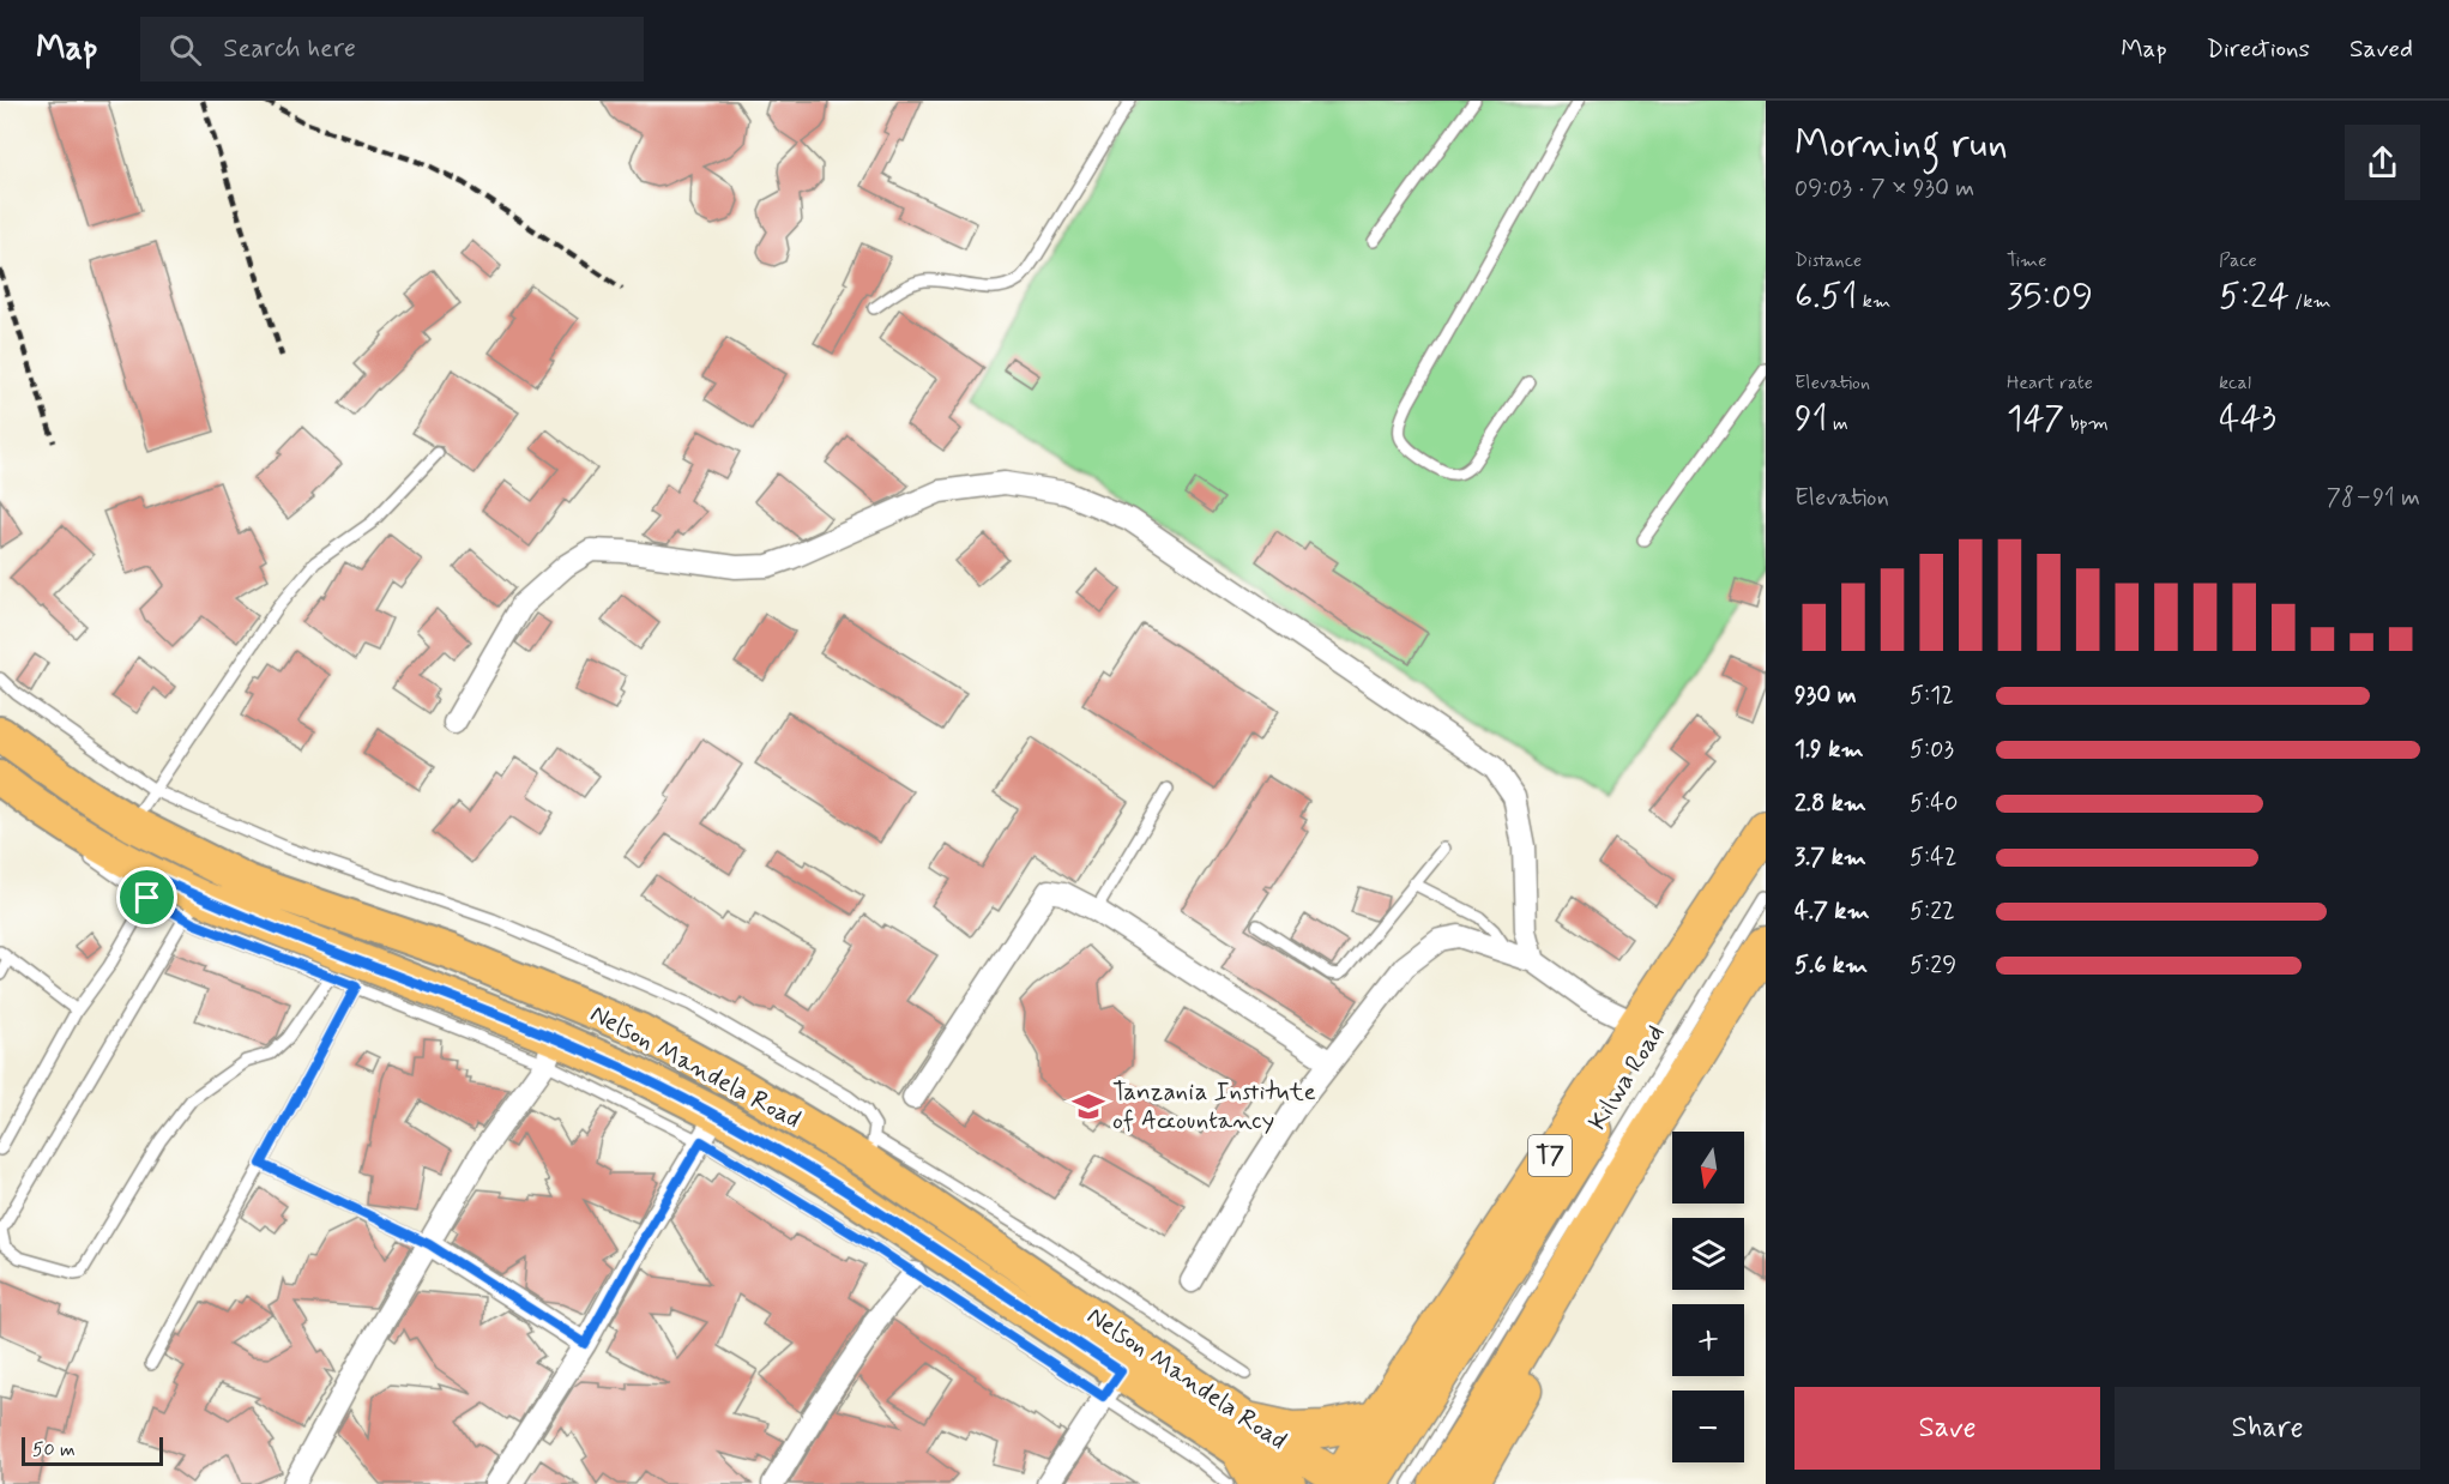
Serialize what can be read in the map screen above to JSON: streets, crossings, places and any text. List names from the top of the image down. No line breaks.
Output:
{"streets":{"highway":["Kilwa Road","T7"],"main road":["Nelson Mandela Road"]},"crossings":[["Nelson Mandela Road","Kilwa Road"],["Nelson Mandela Road","T7"],["Kilwa Road","T7"]],"places":{"school or university":["Tanzania Institute of Accountancy"]},"scale_bar":"50 m","north":"bottom","page":{"header":"Map","search":"Search here","nav":["Map","Directions","Saved"],"heading":["Morning run","09:03 · 7 × 930 m"],"stats":[["Distance","6.51 km"],["Time","35:09"],["Pace","5:24 /km"],["Elevation","91 m"],["Heart rate","147 bpm"],["kcal","443"]],"chart":["Elevation","78–91 m"],"list":[{"name":"930 m","note":"5:12"},{"name":"1.9 km","note":"5:03"},{"name":"2.8 km","note":"5:40"},{"name":"3.7 km","note":"5:42"},{"name":"4.7 km","note":"5:22"},{"name":"5.6 km","note":"5:29"}],"map_buttons":["+","−"],"buttons":["Save","Share"],"scale":"50 m"}}
